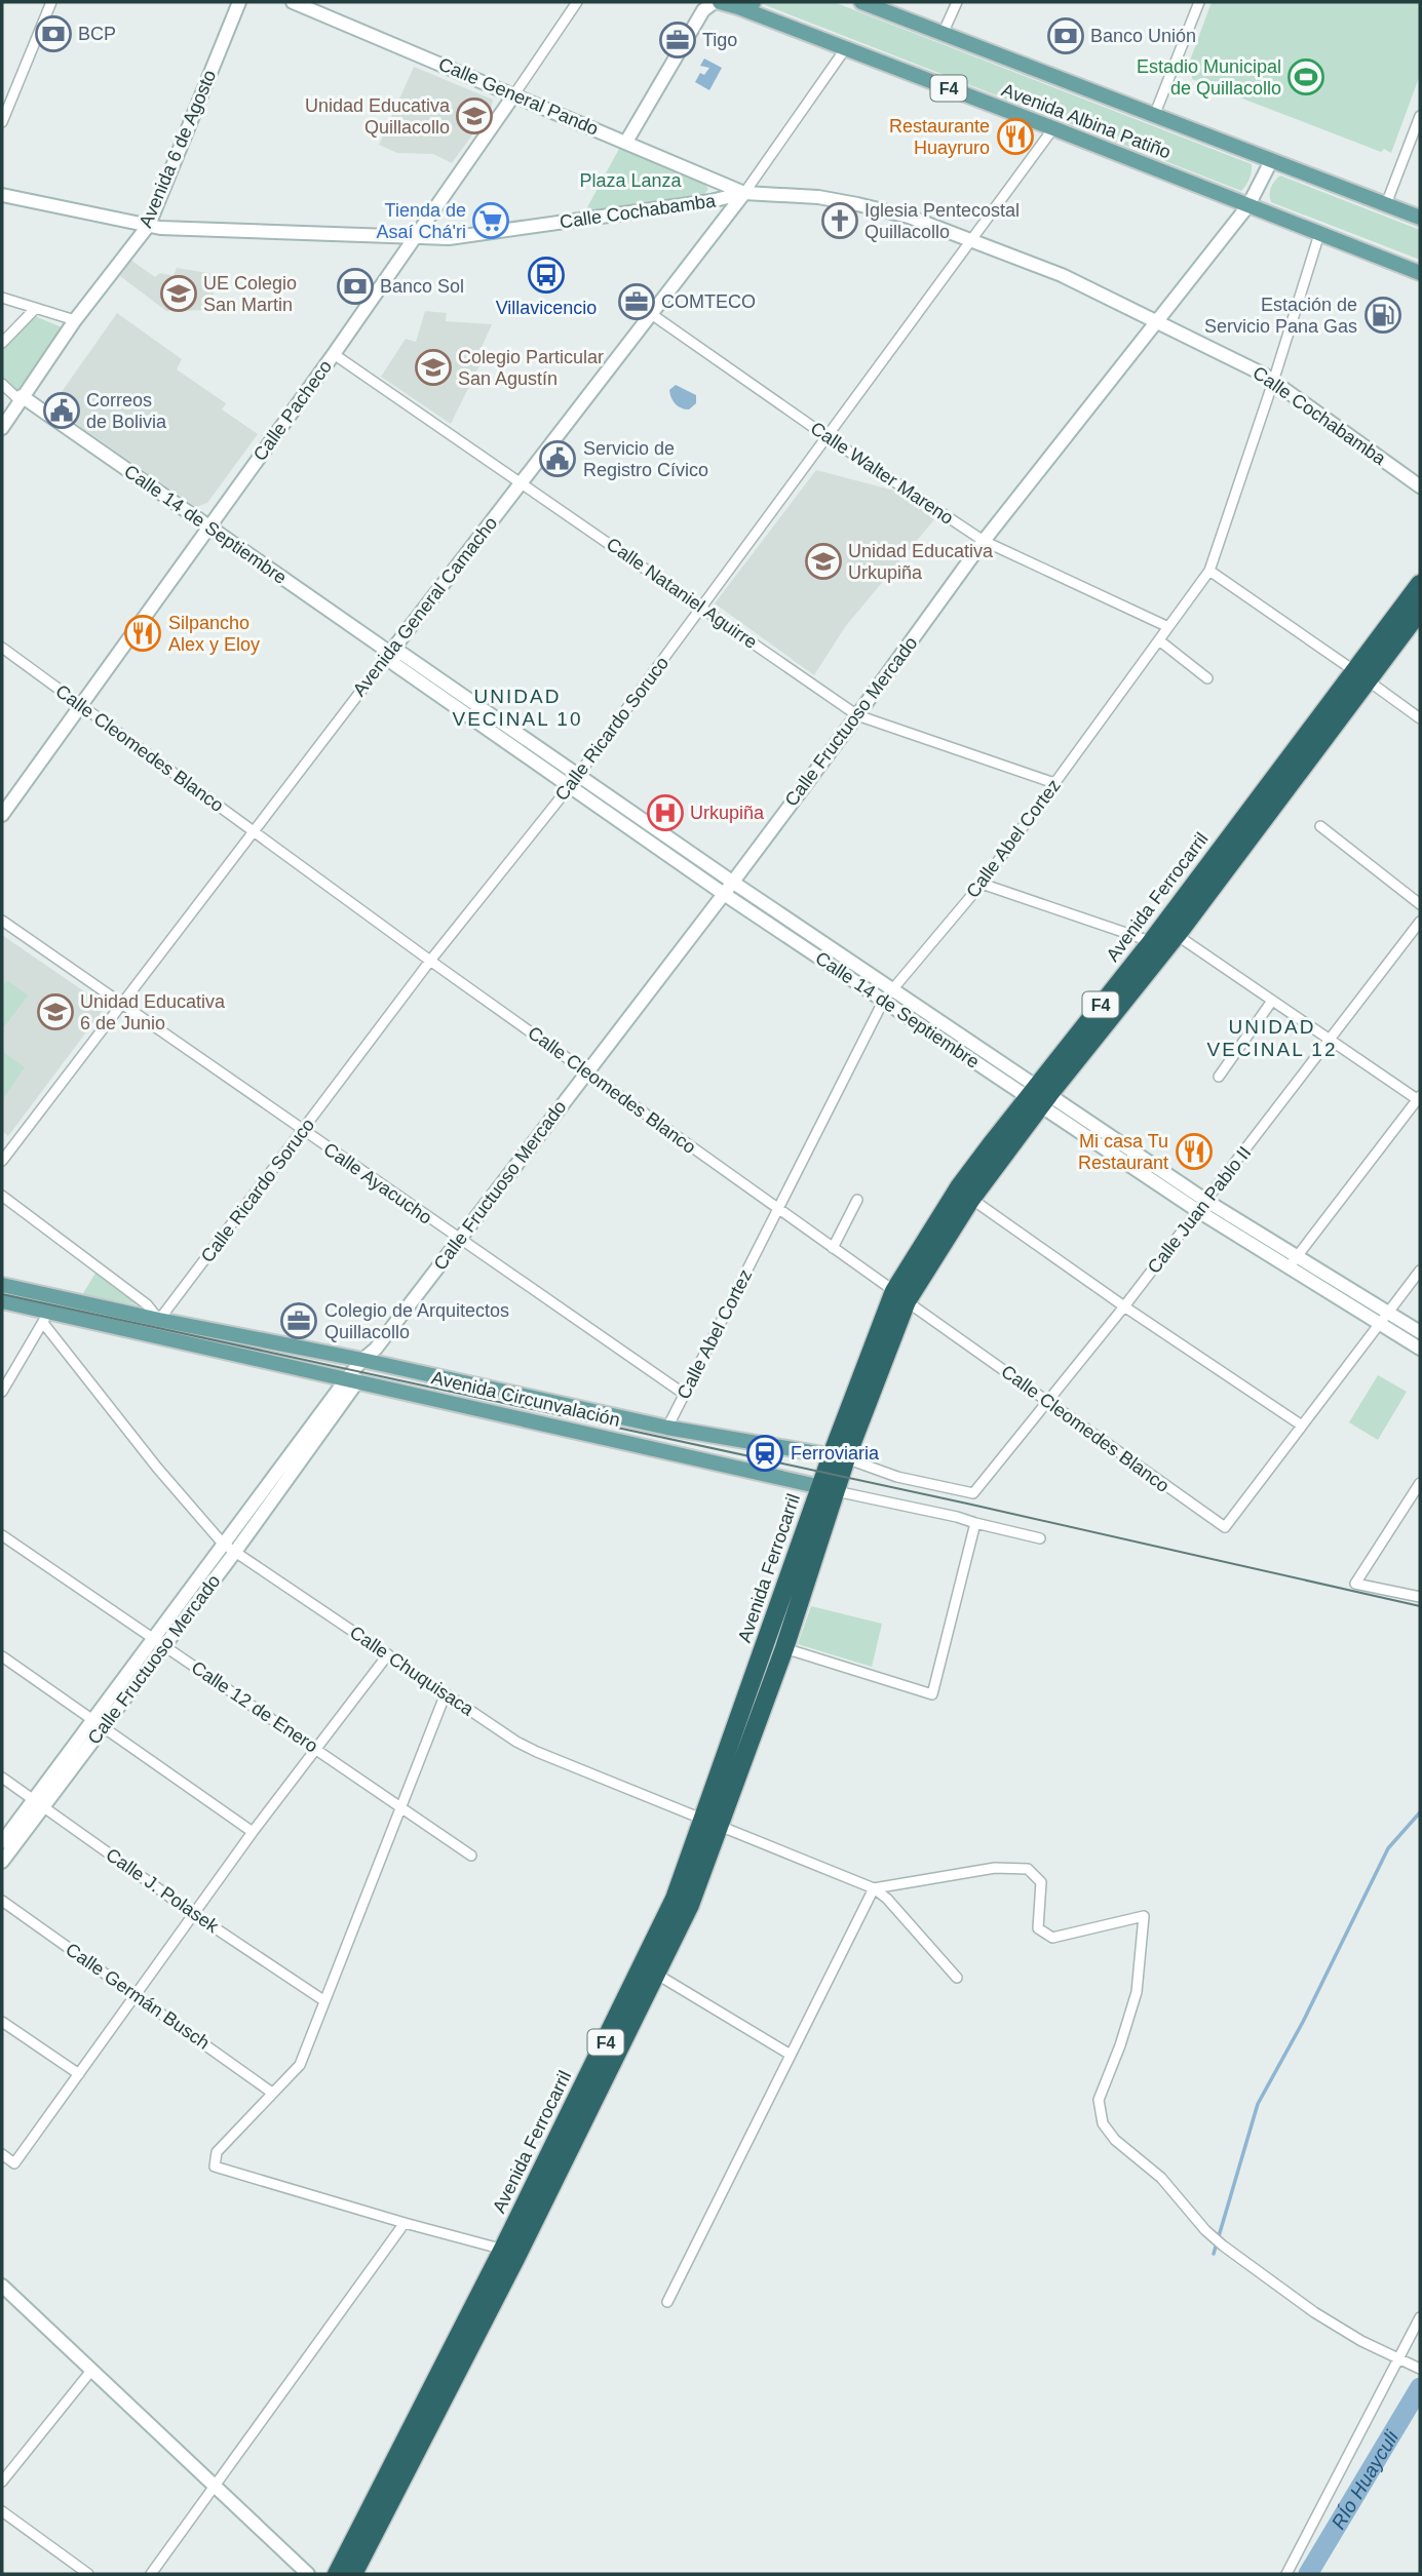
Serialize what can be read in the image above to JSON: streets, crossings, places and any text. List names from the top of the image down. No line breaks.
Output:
{"streets":{"highway":["F4","Avenida Ferrocarril"],"main road":["Calle General Pando","Avenida Albina Patiño","Avenida 6 de Agosto","Calle Cochabamba","Calle Pacheco","Calle 14 de Septiembre","Avenida General Camacho","Calle Fructuoso Mercado","Avenida Circunvalación"],"street":["Calle Walter Mareno","Calle Nataniel Aguirre","Calle Ricardo Soruco","Calle Cleomedes Blanco","Calle Abel Cortez","Calle Ayacucho","Calle Juan Pablo II","Calle Chuquisaca","Calle 12 de Enero","Calle J. Polasek","Calle Germán Busch"]},"crossings":[["F4","Avenida Albina Patiño"],["Calle General Pando","Calle Cochabamba"],["Calle General Pando","Calle Pacheco"],["Calle General Pando","Avenida General Camacho"],["Avenida Albina Patiño","Avenida General Camacho"],["Avenida Albina Patiño","Calle Fructuoso Mercado"],["Avenida Albina Patiño","Calle Ricardo Soruco"],["Avenida Albina Patiño","Calle Abel Cortez"],["Avenida 6 de Agosto","Calle Cochabamba"],["Avenida 6 de Agosto","Calle 14 de Septiembre"],["Calle Cochabamba","Calle Pacheco"],["Calle Cochabamba","Avenida General Camacho"],["Calle Cochabamba","Calle Fructuoso Mercado"],["Calle Cochabamba","Calle Ricardo Soruco"],["Calle Cochabamba","Calle Abel Cortez"],["Calle Pacheco","Calle 14 de Septiembre"],["Calle Pacheco","Calle Nataniel Aguirre"],["Calle Pacheco","Calle Cleomedes Blanco"],["Calle Walter Mareno","Avenida General Camacho"],["Calle Walter Mareno","Calle Fructuoso Mercado"],["Calle Walter Mareno","Calle Ricardo Soruco"],["Calle Walter Mareno","Calle Abel Cortez"],["Calle 14 de Septiembre","Avenida General Camacho"],["Calle 14 de Septiembre","Calle Fructuoso Mercado"],["Calle 14 de Septiembre","Calle Ricardo Soruco"],["Calle 14 de Septiembre","Calle Abel Cortez"],["Calle 14 de Septiembre","Avenida Ferrocarril"],["Calle 14 de Septiembre","Calle Juan Pablo II"],["Calle Nataniel Aguirre","Avenida General Camacho"],["Calle Nataniel Aguirre","Calle Fructuoso Mercado"],["Calle Nataniel Aguirre","Calle Ricardo Soruco"],["Calle Nataniel Aguirre","Calle Abel Cortez"],["Avenida General Camacho","Calle Cleomedes Blanco"],["Avenida General Camacho","Calle Ayacucho"],["Calle Fructuoso Mercado","Calle Cleomedes Blanco"],["Calle Fructuoso Mercado","Calle Ayacucho"],["Calle Fructuoso Mercado","Avenida Circunvalación"],["Calle Fructuoso Mercado","Calle Chuquisaca"],["Calle Fructuoso Mercado","Calle 12 de Enero"],["Calle Fructuoso Mercado","Calle J. Polasek"],["Calle Ricardo Soruco","Calle Cleomedes Blanco"],["Calle Ricardo Soruco","Calle Ayacucho"],["Calle Ricardo Soruco","Avenida Circunvalación"],["Calle Cleomedes Blanco","Calle Abel Cortez"],["Calle Cleomedes Blanco","Avenida Ferrocarril"],["Calle Cleomedes Blanco","Calle Juan Pablo II"],["Calle Abel Cortez","Calle Ayacucho"],["Calle Abel Cortez","Avenida Circunvalación"],["Avenida Ferrocarril","Avenida Circunvalación"],["Avenida Ferrocarril","Calle Chuquisaca"],["Calle Juan Pablo II","Avenida Circunvalación"],["Avenida Circunvalación","Calle Chuquisaca"]],"districts":["UNIDAD VECINAL 10","UNIDAD VECINAL 12"],"water":["RÍo Huayculi"],"parks":["Plaza Lanza"],"places":{"bank":["BCP","Banco Unión","Banco Sol"],"office":["Tigo","COMTECO","Colegio de Arquitectos Quillacollo"],"sports":["Estadio Municipal de Quillacollo"],"school or university":["Unidad Educativa Quillacollo","UE Colegio San Martin","Colegio Particular San Agustín","Unidad Educativa Urkupiña","Unidad Educativa 6 de Junio"],"restaurant":["Restaurante Huayruro","Silpancho Alex y Eloy","Mi casa Tu Restaurant"],"supermarket":["Tienda de Asaí Chá'ri"],"church":["Iglesia Pentecostal Quillacollo"],"bus stop":["Villavicencio"],"fuel station":["Estación de Servicio Pana Gas"],"public building":["Correos de Bolivia","Servicio de Registro Cívico"],"hospital":["Urkupiña"],"station":["Ferroviaria"]}}
